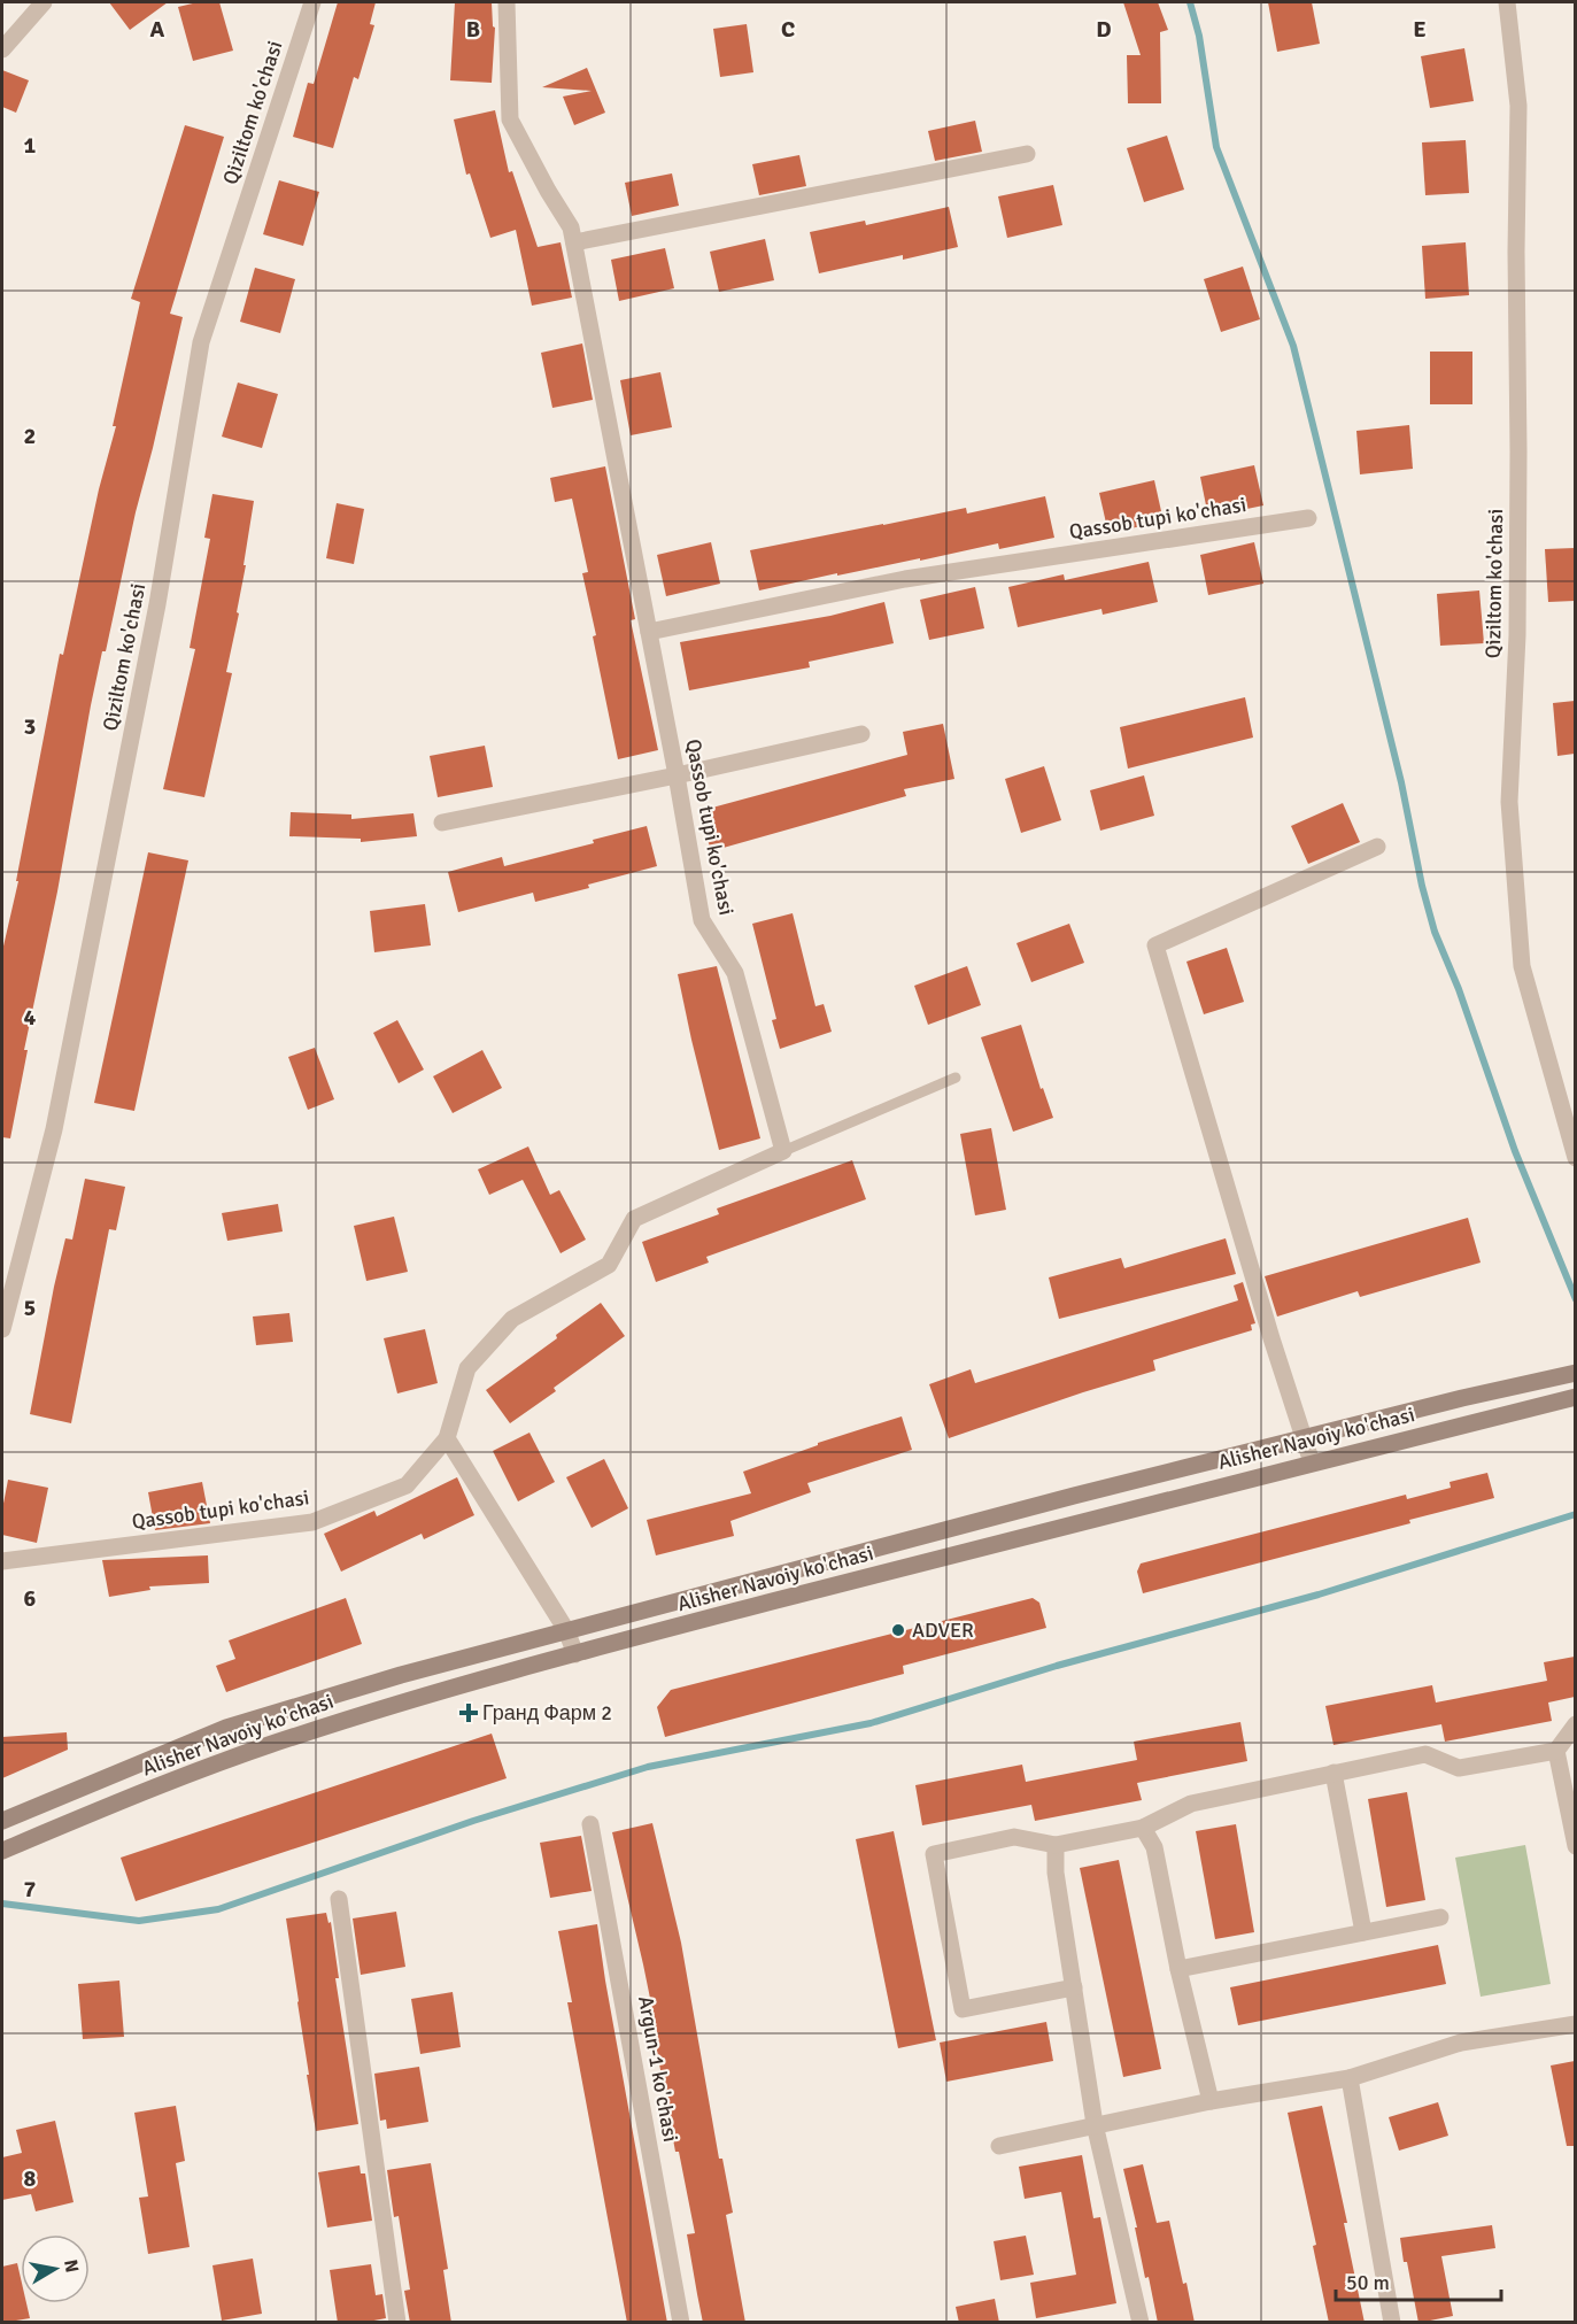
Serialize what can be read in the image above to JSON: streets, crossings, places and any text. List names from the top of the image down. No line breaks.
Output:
{"streets":{"main road":["Alisher Navoiy ko'chasi"],"street":["Qiziltom ko'chasi","Qassob tupi ko'chasi","Argun-1 ko'chasi"]},"places":{"other":["ADVER"],"health":["Гранд Фарм 2"]},"scale_bar":"50 m","north":"right","grid":{"columns":["A","B","C","D","E"],"rows":["1","2","3","4","5","6","7","8"]}}
